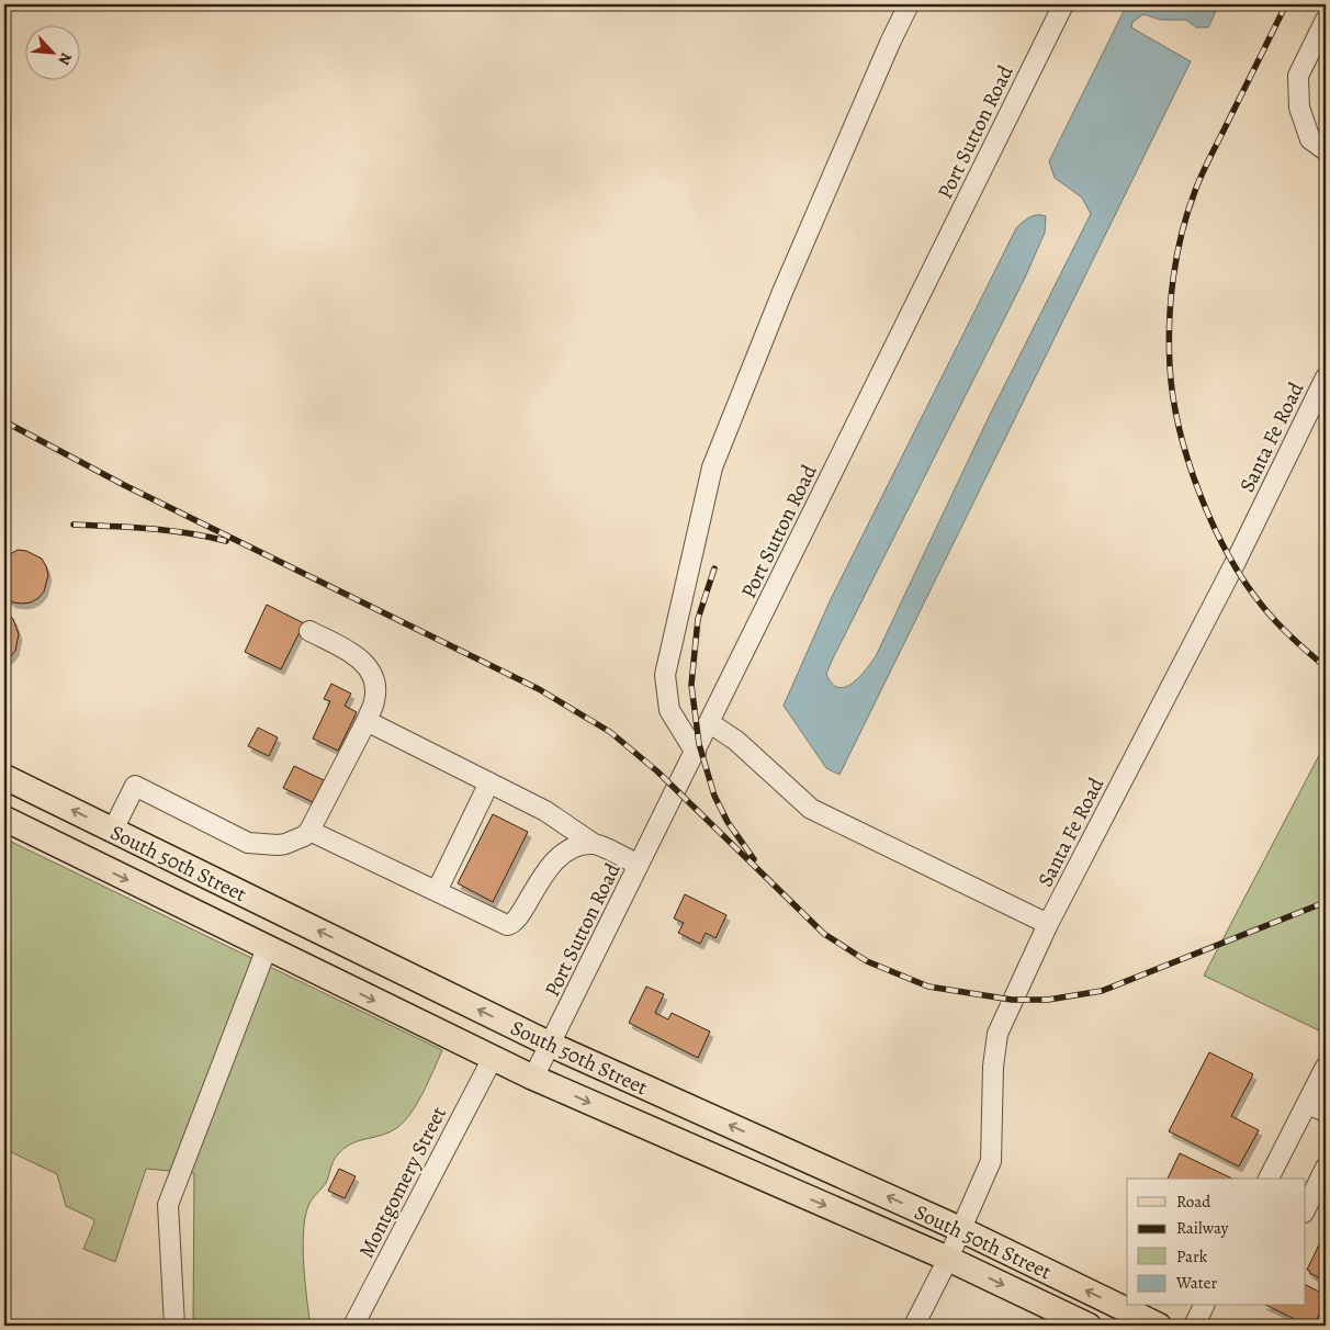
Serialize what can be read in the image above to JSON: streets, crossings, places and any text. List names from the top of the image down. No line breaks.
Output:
{"streets":{"main road":["South 50th Street"],"street":["Port Sutton Road","Santa Fe Road","Montgomery Street"]},"crossings":[["Port Sutton Road","South 50th Street"],["Santa Fe Road","South 50th Street"],["South 50th Street","Montgomery Street"]],"legend":["Road","Railway","Park","Water"],"north":"bottom right"}
